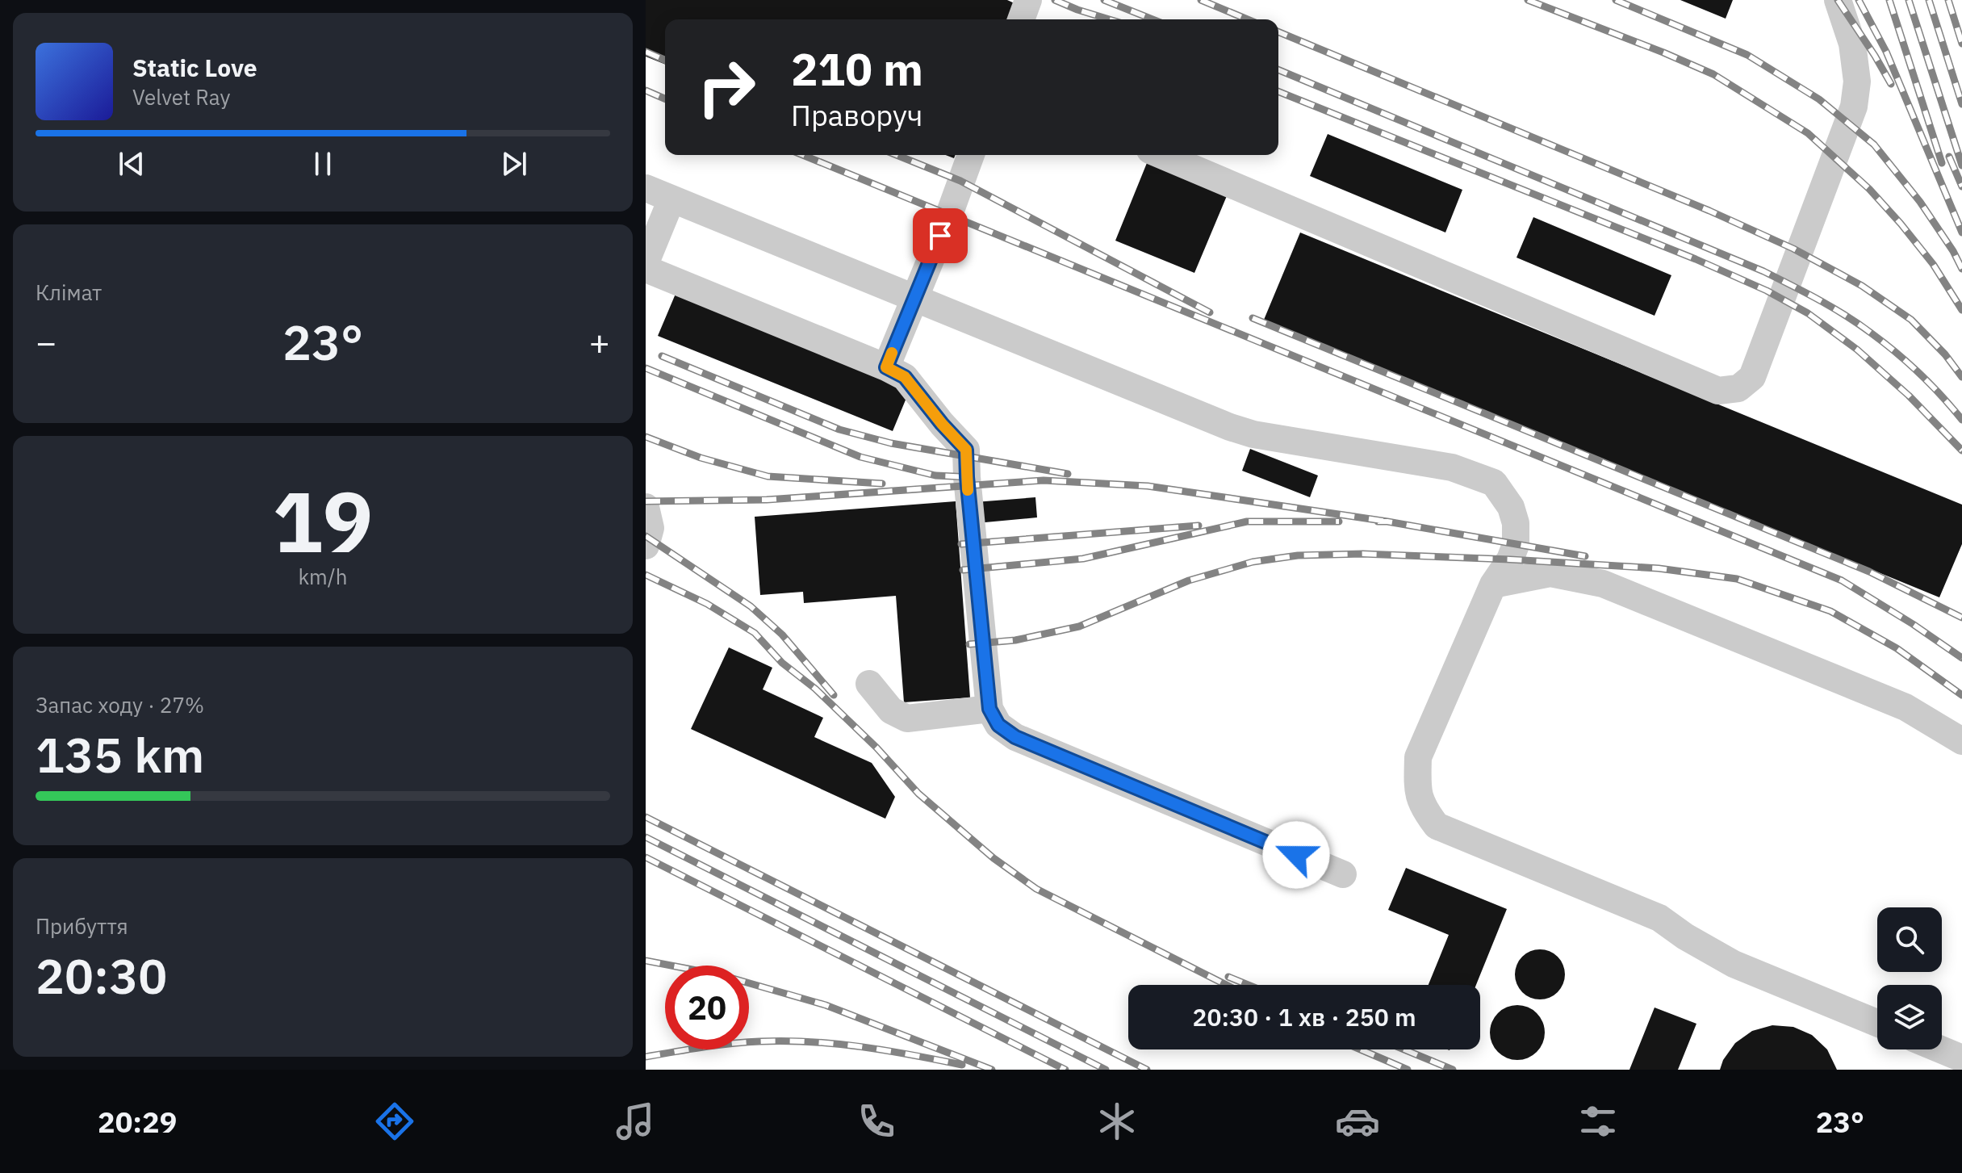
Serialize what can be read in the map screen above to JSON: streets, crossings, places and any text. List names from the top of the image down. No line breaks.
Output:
{"page":{"turn":["210 m","Праворуч"],"song":["Static Love","Velvet Ray"],"tile":["Клімат",["19","km/h"],["Запас ходу · 27%","135 km"],["Прибуття","20:30"]],"heat":["−","23°","+"],"limit":"20","trip":"20:30 · 1 хв · 250 m","tabs":["20:29","23°"]}}
